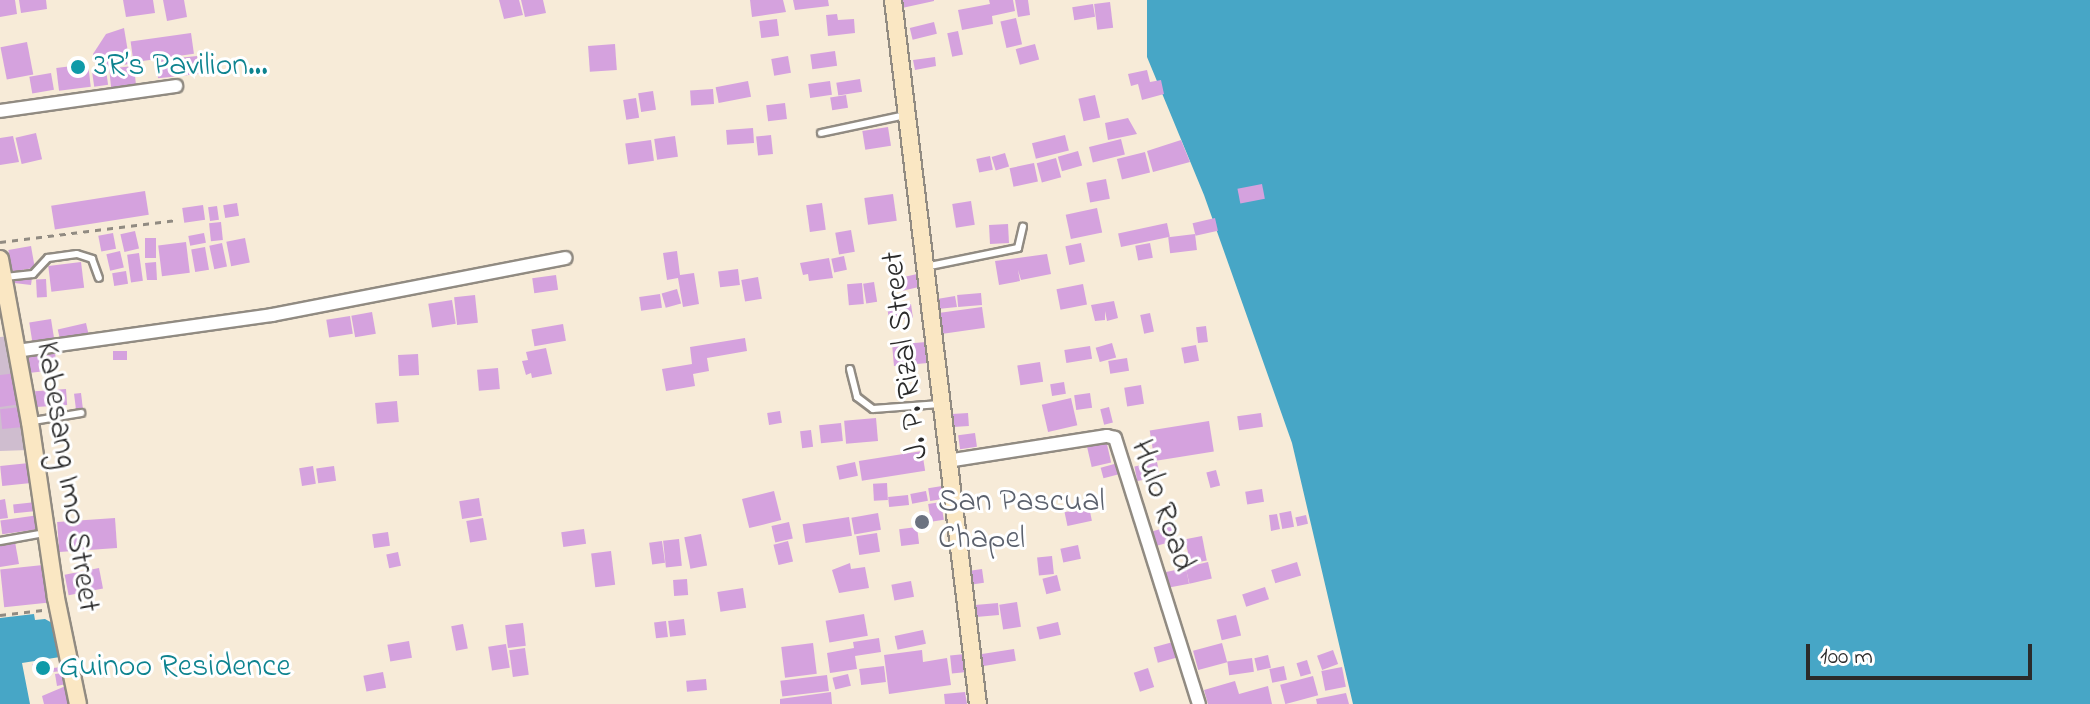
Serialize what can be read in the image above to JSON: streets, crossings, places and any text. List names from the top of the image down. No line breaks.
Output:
{"streets":{"main road":["J. P. Rizal Street","Kabesang Imo Street"],"street":["Hulo Road"]},"crossings":[["J. P. Rizal Street","Hulo Road"]],"places":["3R’s Pavilion...","San Pascual Chapel","Guinoo Residence"],"scale_bar":"100 m"}
